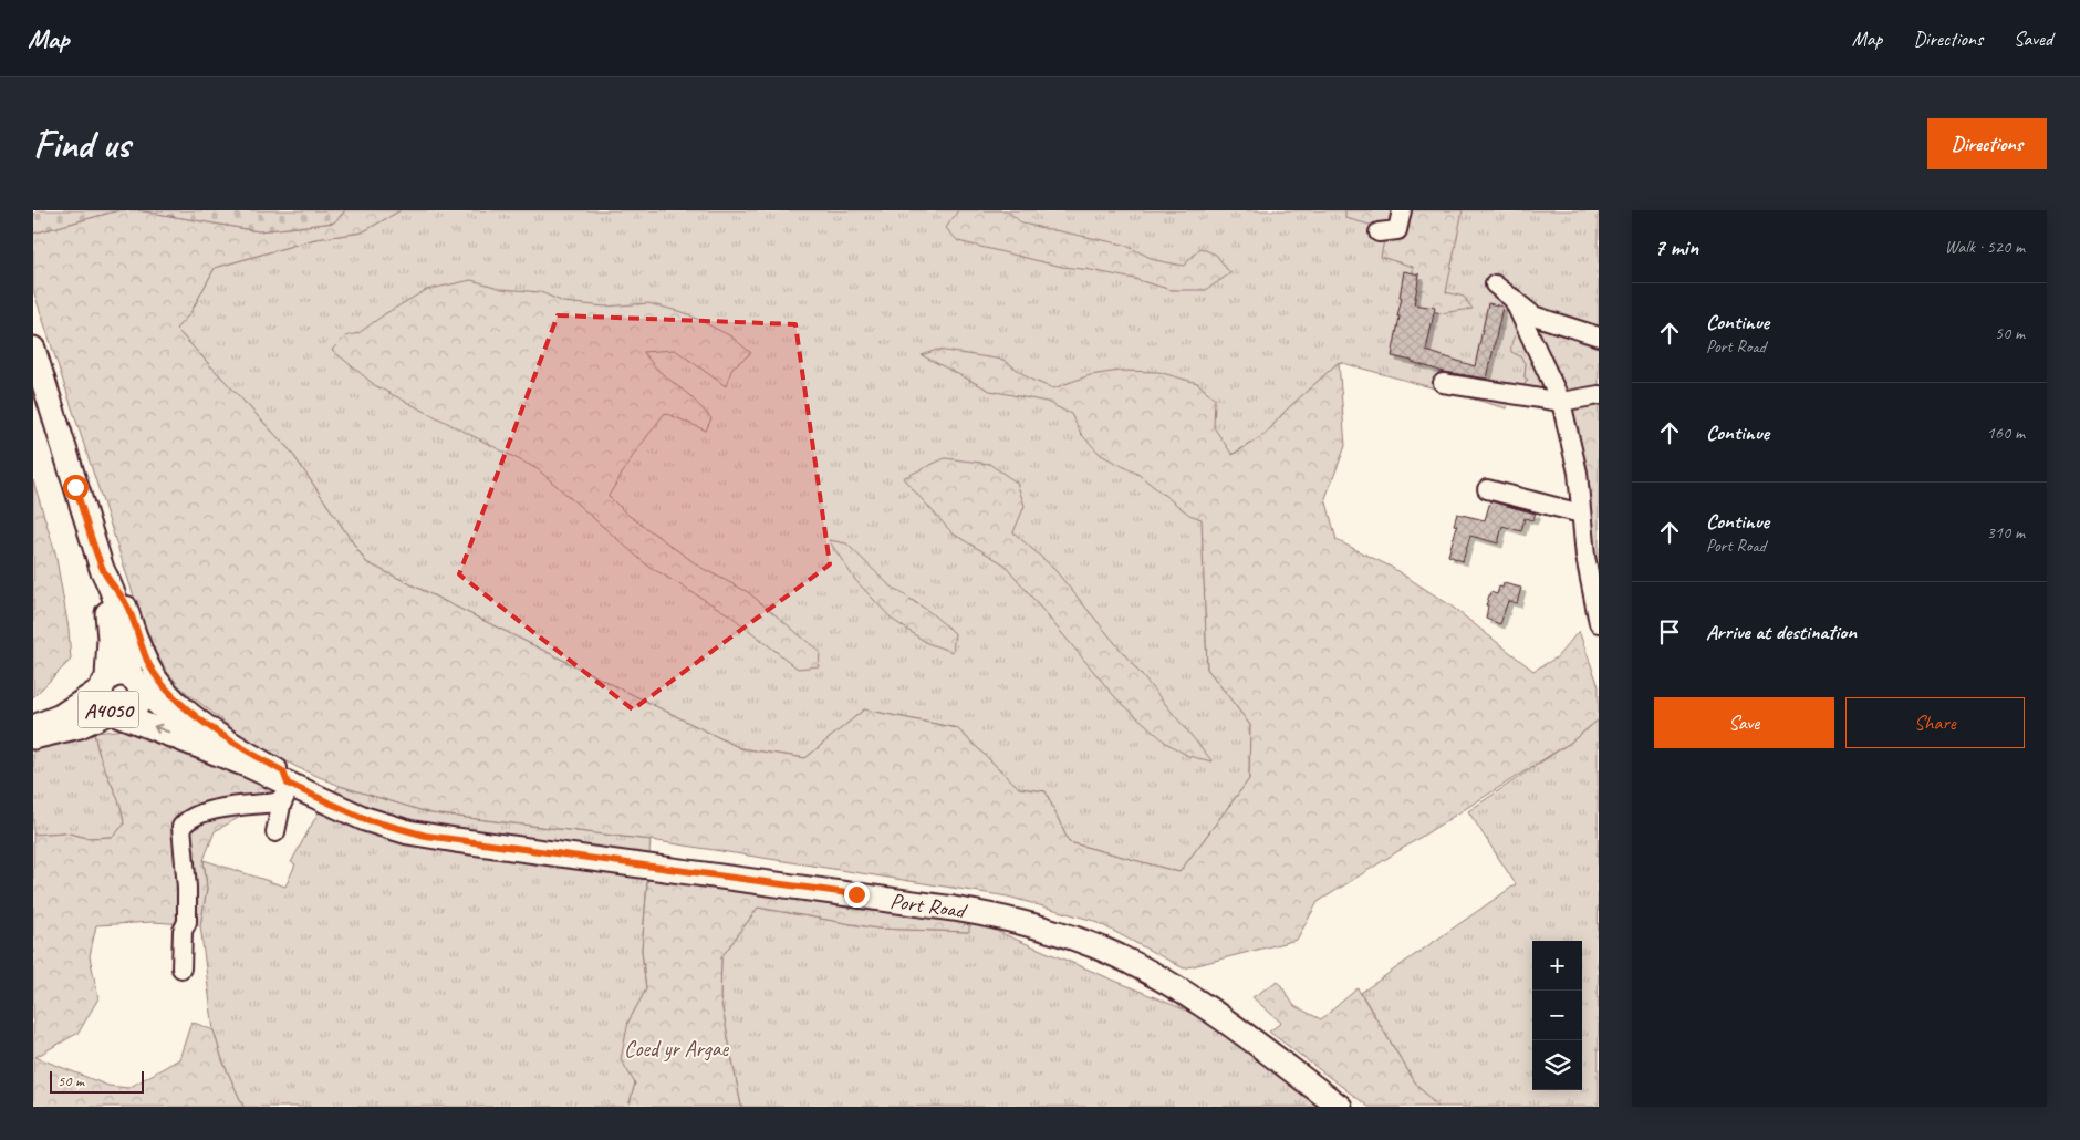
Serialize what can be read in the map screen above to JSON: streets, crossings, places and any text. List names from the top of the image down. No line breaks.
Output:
{"streets":{"main road":["A4050","Port Road"]},"crossings":[["A4050","Port Road"]],"parks":["Coed yr Argae"],"scale_bar":"50 m","page":{"header":"Map","nav":["Map","Directions","Saved"],"buttons":["Directions",["Save","Share"]],"title":"Find us","heading":["7 min","Walk · 520 m"],"list":[["Continue","Port Road","50 m"],["Continue","160 m"],["Continue","Port Road","310 m"],"Arrive at destination"],"map_buttons":["+","−"],"scale":"50 m"}}
